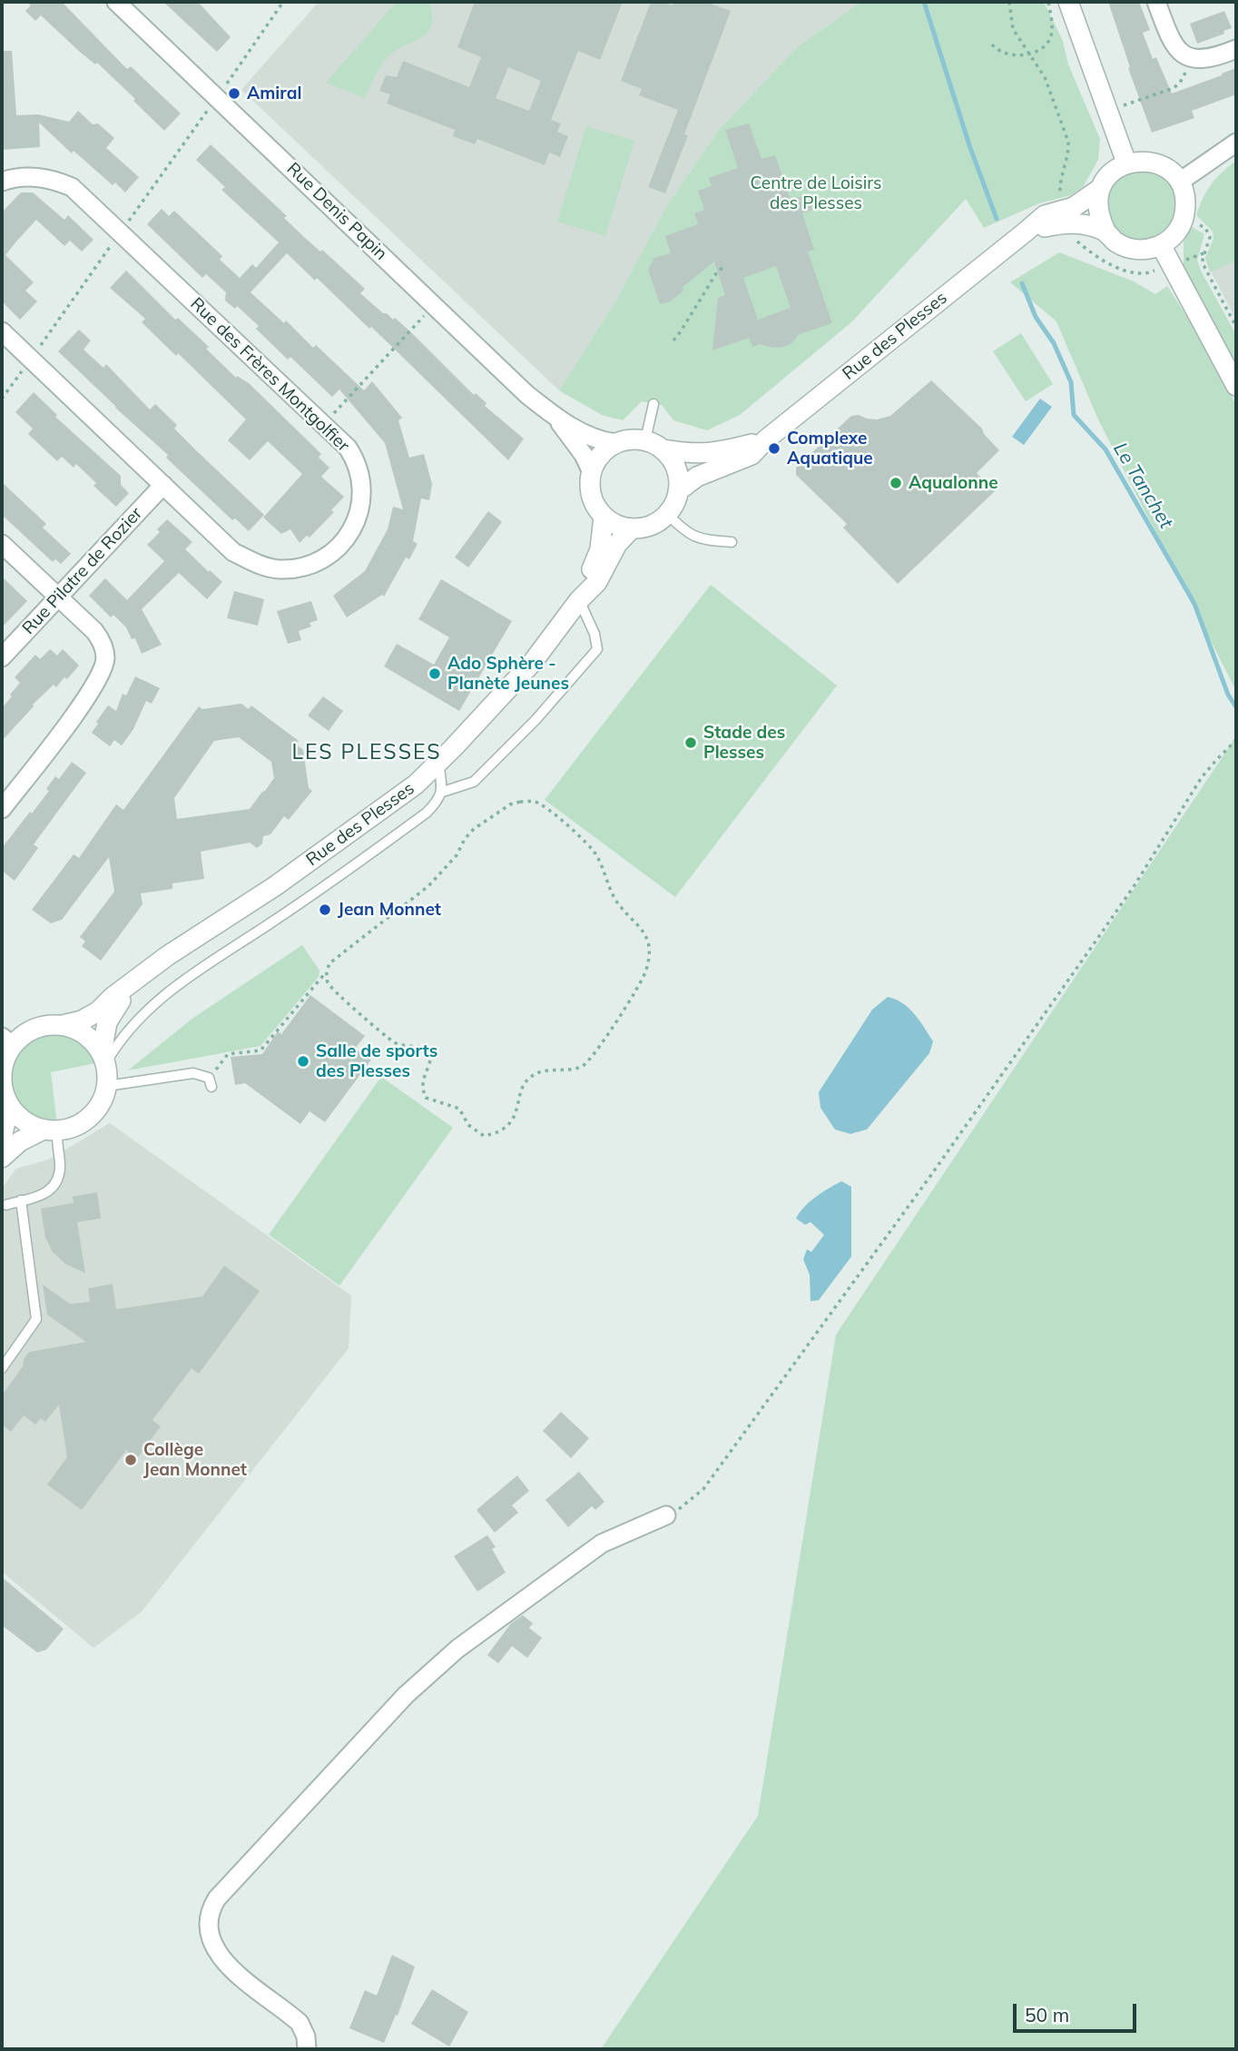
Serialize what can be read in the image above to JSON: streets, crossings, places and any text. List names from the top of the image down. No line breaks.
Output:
{"streets":{"street":["Rue Denis Papin","Rue des Plesses","Rue des Frères Montgolfier","Rue Pilatre de Rozier"]},"crossings":[["Rue Denis Papin","Rue des Plesses"],["Rue des Frères Montgolfier","Rue Pilatre de Rozier"]],"districts":["LES PLESSES"],"water":["Le Tanchet"],"parks":["Centre de Loisirs des Plesses"],"places":["Amiral","Complexe Aquatique","Aqualonne","Ado Sphère - Planète Jeunes","Stade des Plesses","Jean Monnet","Salle de sports des Plesses","Collège Jean Monnet"],"scale_bar":"50 m"}
